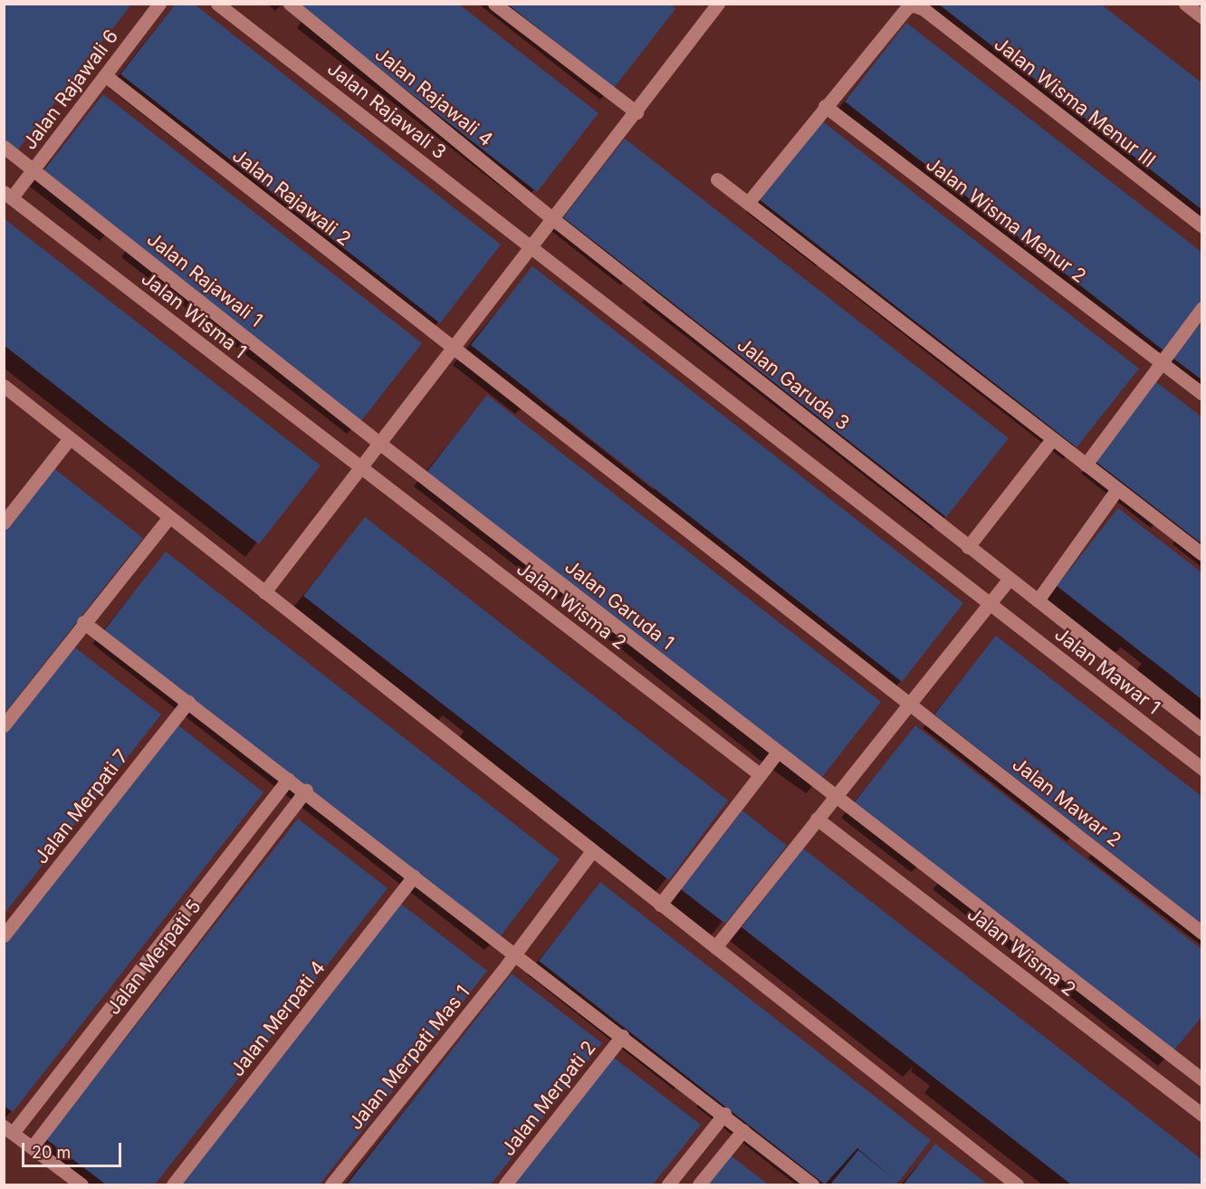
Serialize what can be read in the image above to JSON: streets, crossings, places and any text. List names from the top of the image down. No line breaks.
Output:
{"streets":{"street":["Jalan Rajawali 6","Jalan Rajawali 4","Jalan Wisma Menur III","Jalan Rajawali 3","Jalan Rajawali 2","Jalan Wisma Menur 2","Jalan Rajawali 1","Jalan Wisma 1","Jalan Garuda 3","Jalan Garuda 1","Jalan Wisma 2","Jalan Mawar 1","Jalan Mawar 2","Jalan Merpati 7","Jalan Merpati 5","Jalan Merpati 4","Jalan Merpati Mas 1","Jalan Merpati 2"]},"crossings":[["Jalan Rajawali 6","Jalan Rajawali 2"],["Jalan Rajawali 6","Jalan Rajawali 1"],["Jalan Rajawali 6","Jalan Wisma 1"],["Jalan Rajawali 4","Jalan Garuda 3"],["Jalan Wisma Menur III","Jalan Wisma Menur 2"],["Jalan Rajawali 2","Jalan Mawar 2"],["Jalan Rajawali 1","Jalan Garuda 1"],["Jalan Wisma 1","Jalan Wisma 2"],["Jalan Garuda 3","Jalan Mawar 1"]],"scale_bar":"20 m"}
